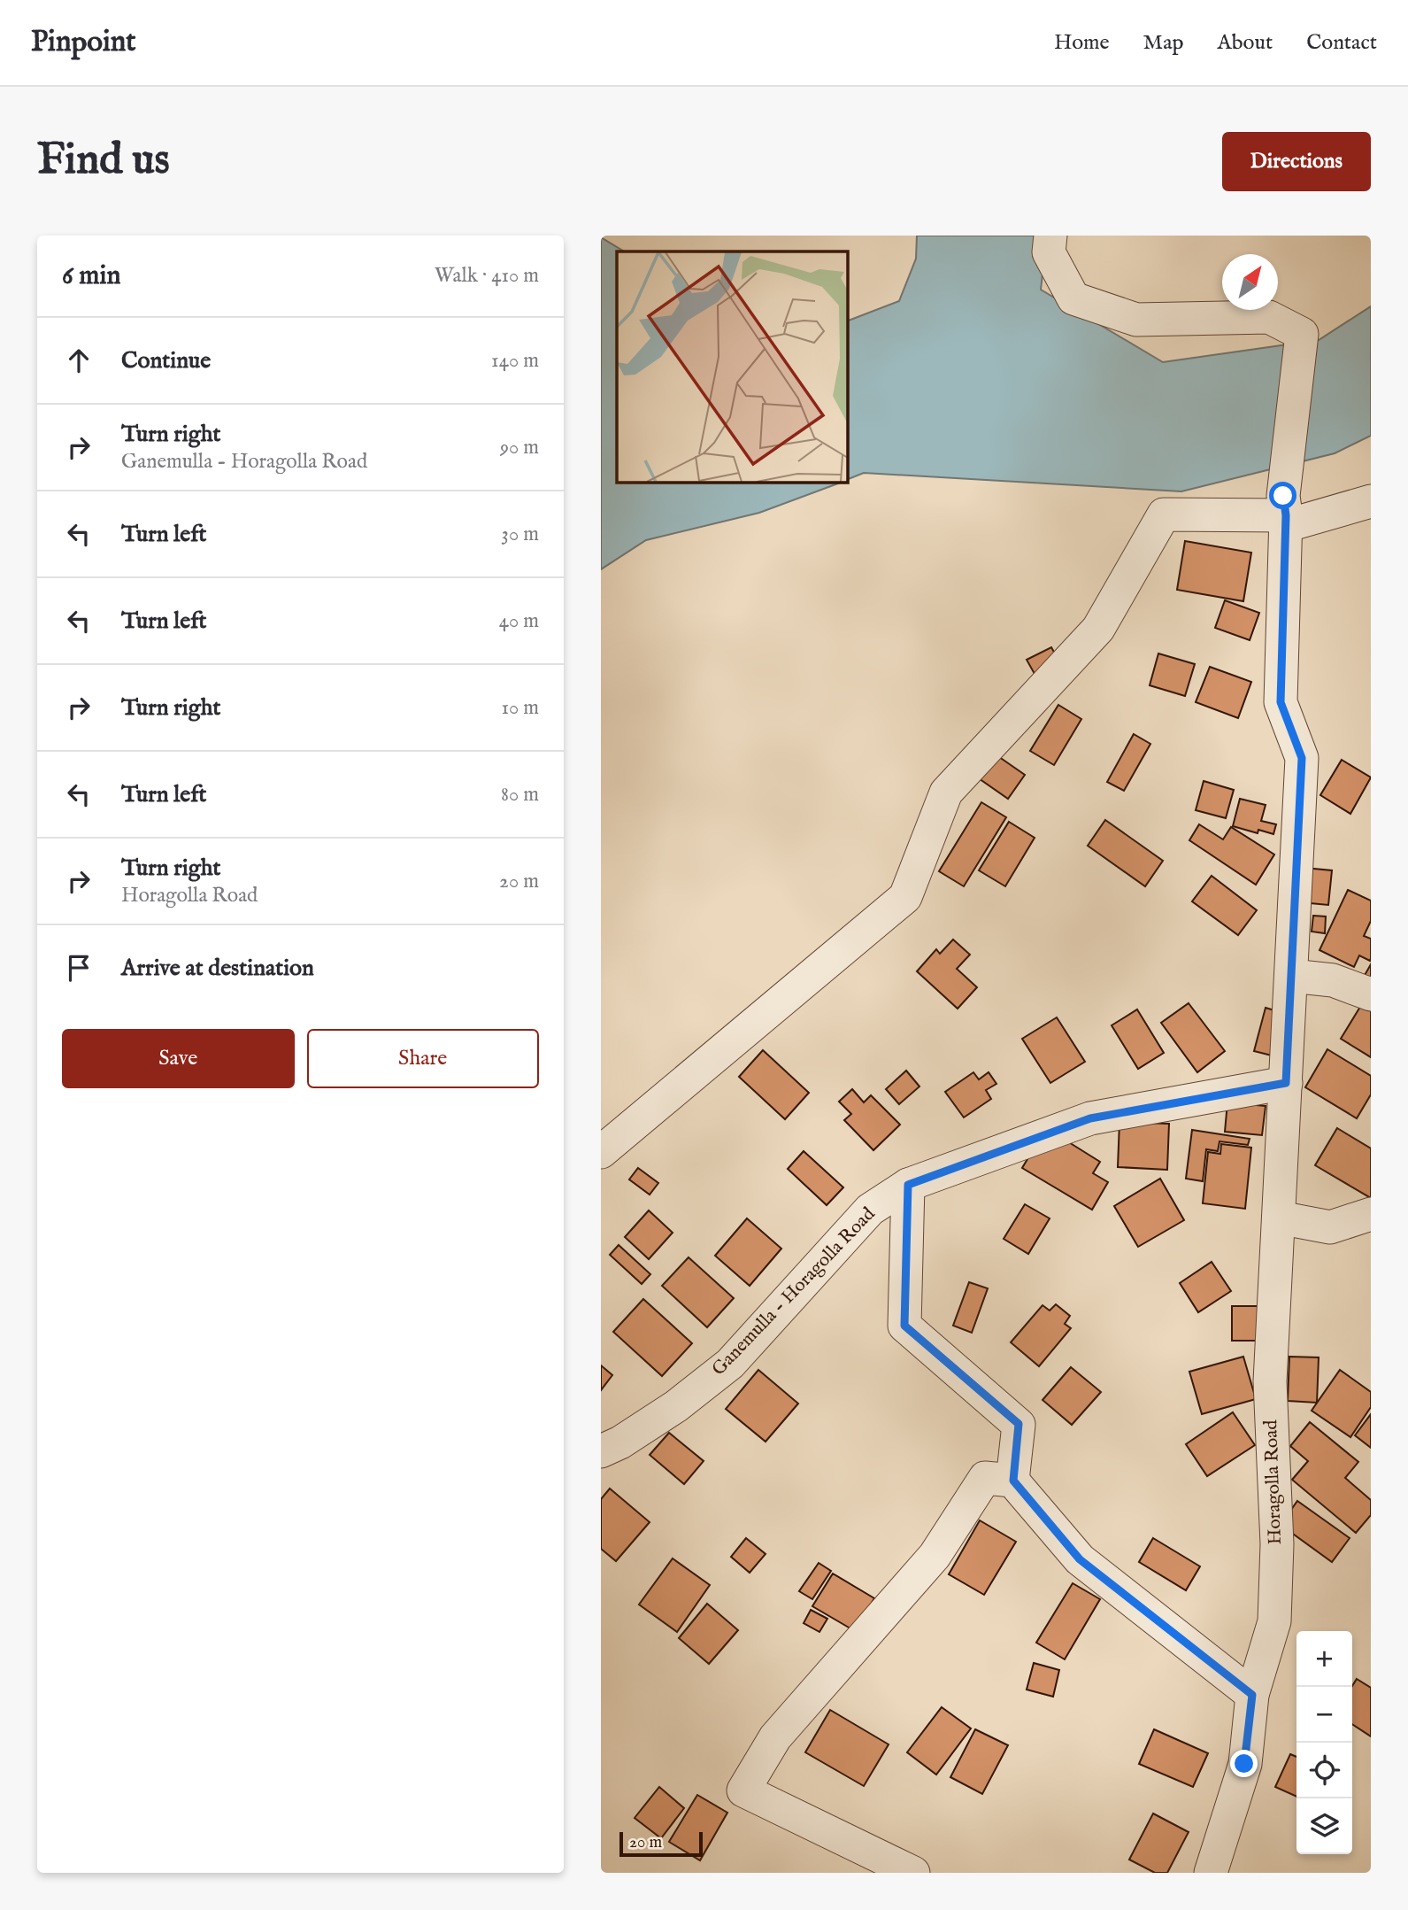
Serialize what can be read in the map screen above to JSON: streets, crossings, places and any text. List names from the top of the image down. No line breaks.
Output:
{"streets":{"street":["Ganemulla - Horagolla Road","Horagolla Road"]},"crossings":[["Ganemulla - Horagolla Road","Horagolla Road"]],"scale_bar":"20 m","north":"top right","page":{"header":"Pinpoint","nav":["Home","Map","About","Contact"],"buttons":["Directions",["Save","Share"]],"title":"Find us","heading":["6 min","Walk · 410 m"],"list":[["Continue","140 m"],["Turn right","Ganemulla - Horagolla Road","90 m"],["Turn left","30 m"],["Turn left","40 m"],["Turn right","10 m"],["Turn left","80 m"],["Turn right","Horagolla Road","20 m"],"Arrive at destination"],"map_buttons":["+","−"],"scale":"20 m"}}
